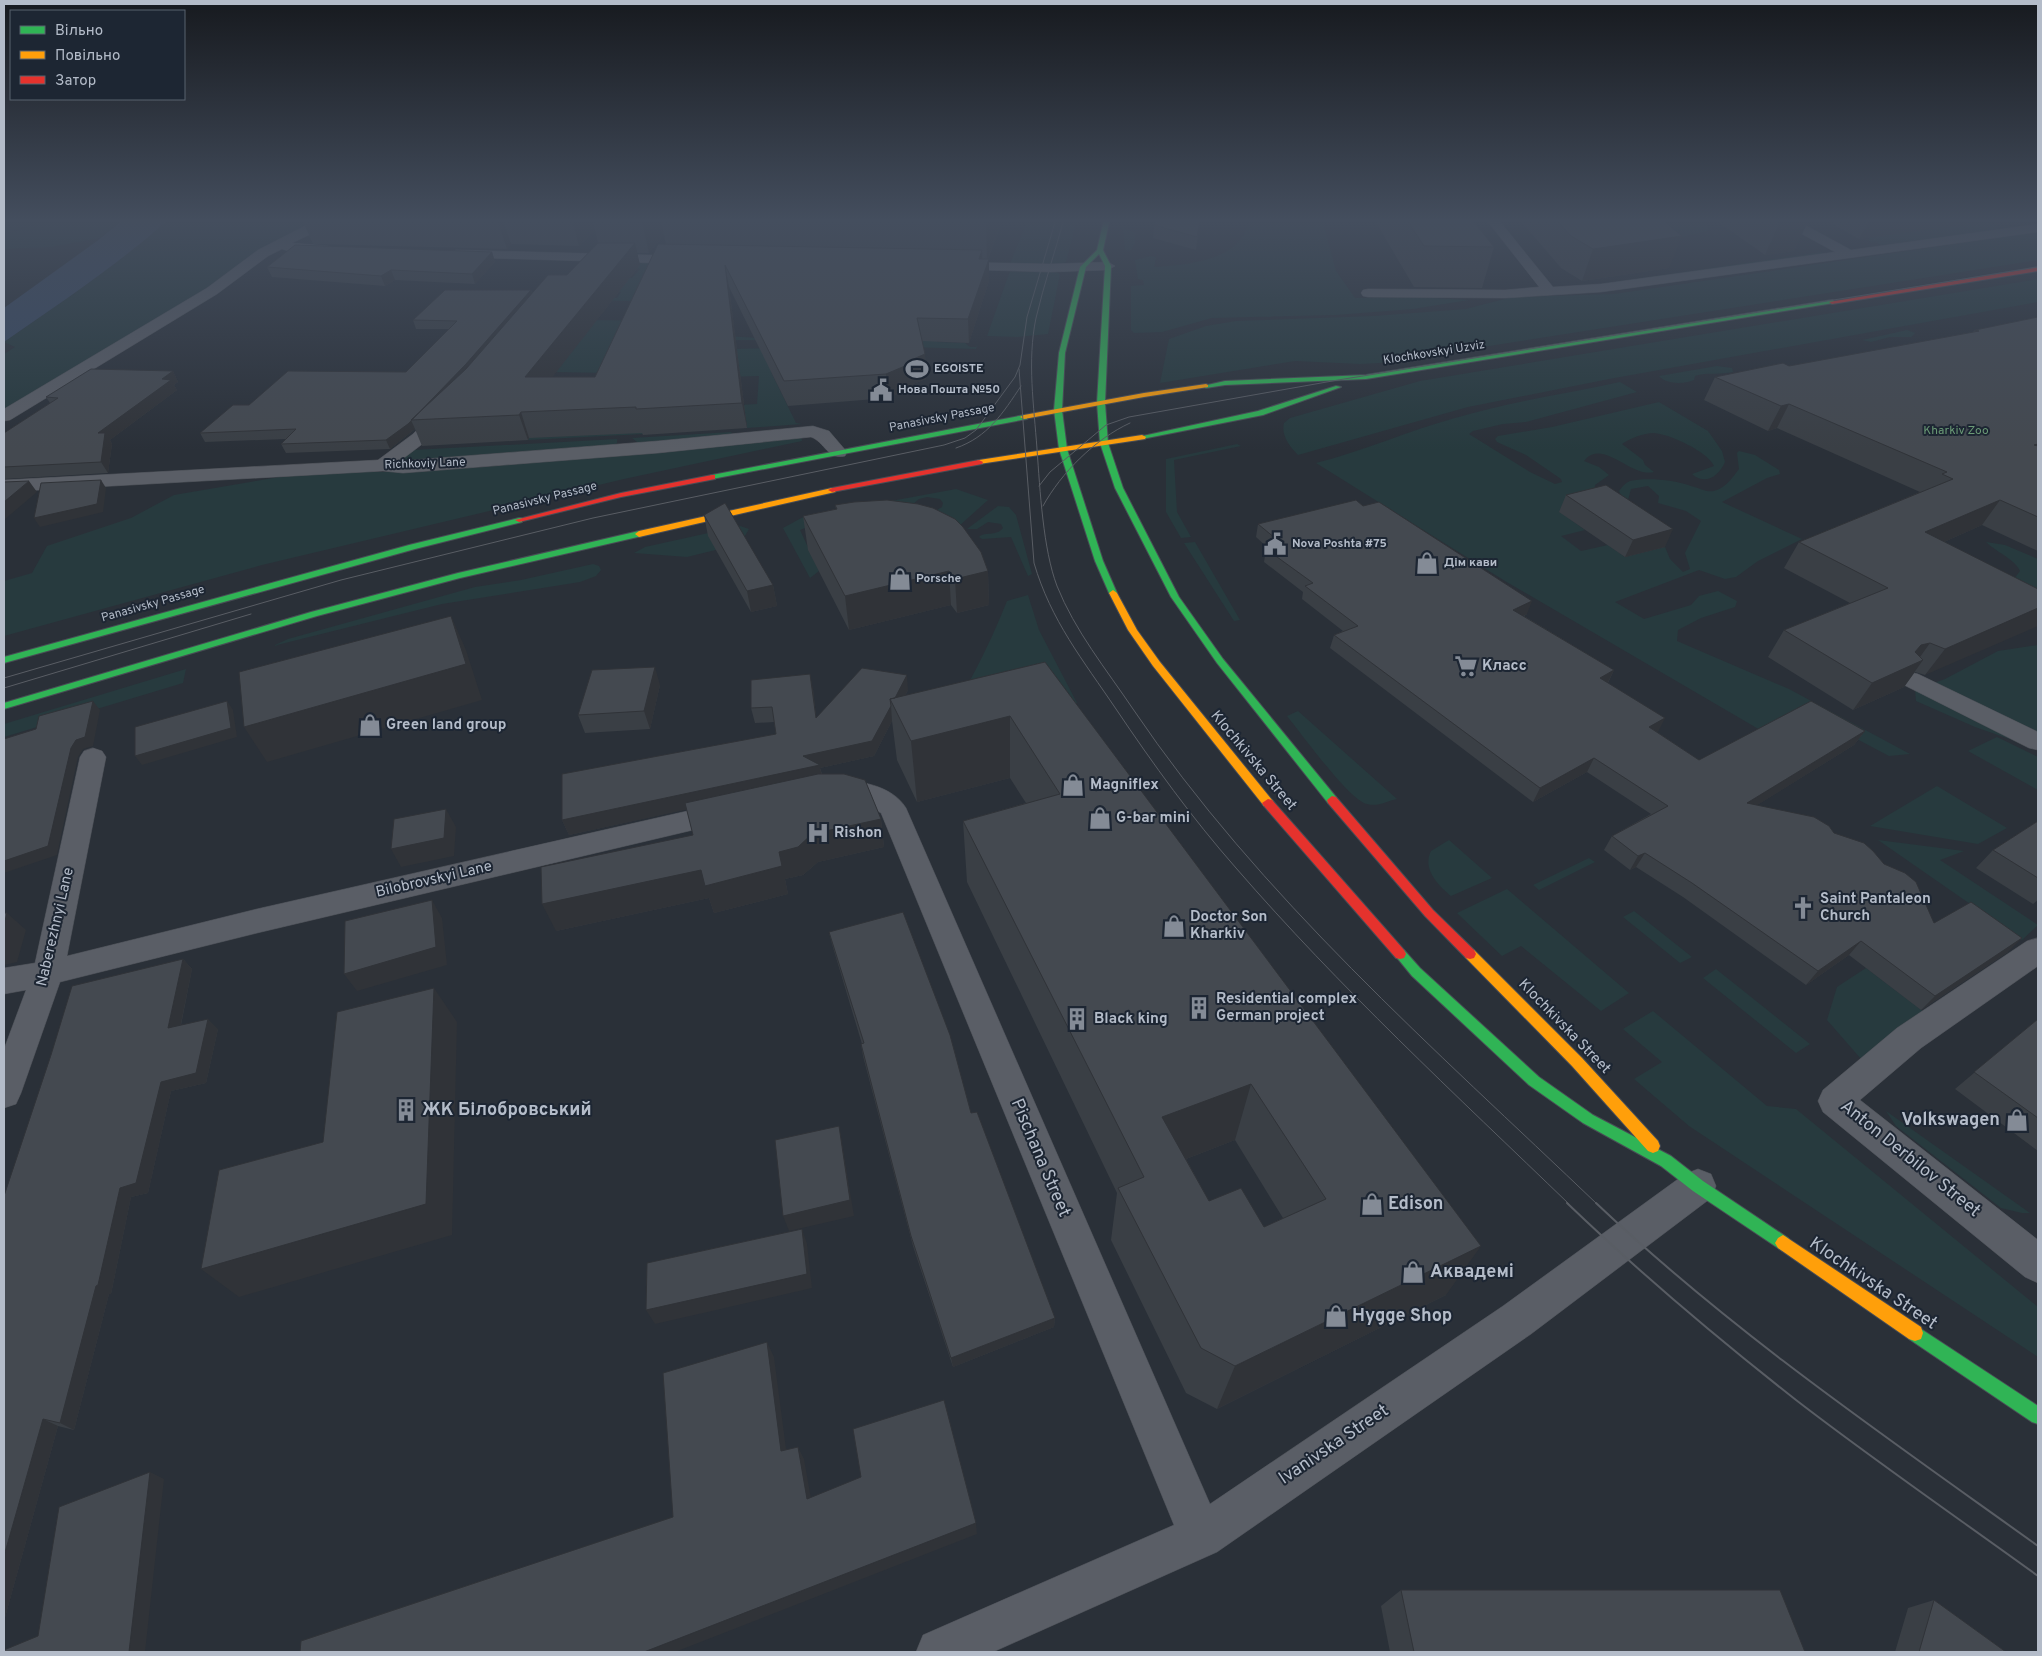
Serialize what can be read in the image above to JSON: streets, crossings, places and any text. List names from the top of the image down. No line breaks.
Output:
{"streets":{"main road":["Klochkovskyi Uzviz","Panasivsky Passage","Klochkivska Street"],"street":["Richkoviy Lane","Bilobrovskyi Lane","Naberezhnyi Lane","Pischana Street","Anton Derbilov Street","Ivanivska Street"]},"crossings":[["Klochkovskyi Uzviz","Panasivsky Passage"],["Klochkovskyi Uzviz","Klochkivska Street"],["Panasivsky Passage","Richkoviy Lane"],["Panasivsky Passage","Klochkivska Street"],["Klochkivska Street","Ivanivska Street"],["Bilobrovskyi Lane","Naberezhnyi Lane"],["Pischana Street","Ivanivska Street"]],"parks":["Kharkiv Zoo"],"places":{"sports":["EGOISTE"],"public building":["Нова Пошта №50","Nova Poshta #75"],"shop":["Дім кави","Porsche","Green land group","Magniflex","G-bar mini","Doctor Son Kharkiv","Volkswagen","Edison","Аквадемi","Hygge Shop"],"supermarket":["Класс"],"hospital":["Rishon"],"church":["Saint Pantaleon Church"],"building":["Residential complex German project","Black king","ЖК Білобровський"]},"legend":["Вільно","Повільно","Затор"]}
